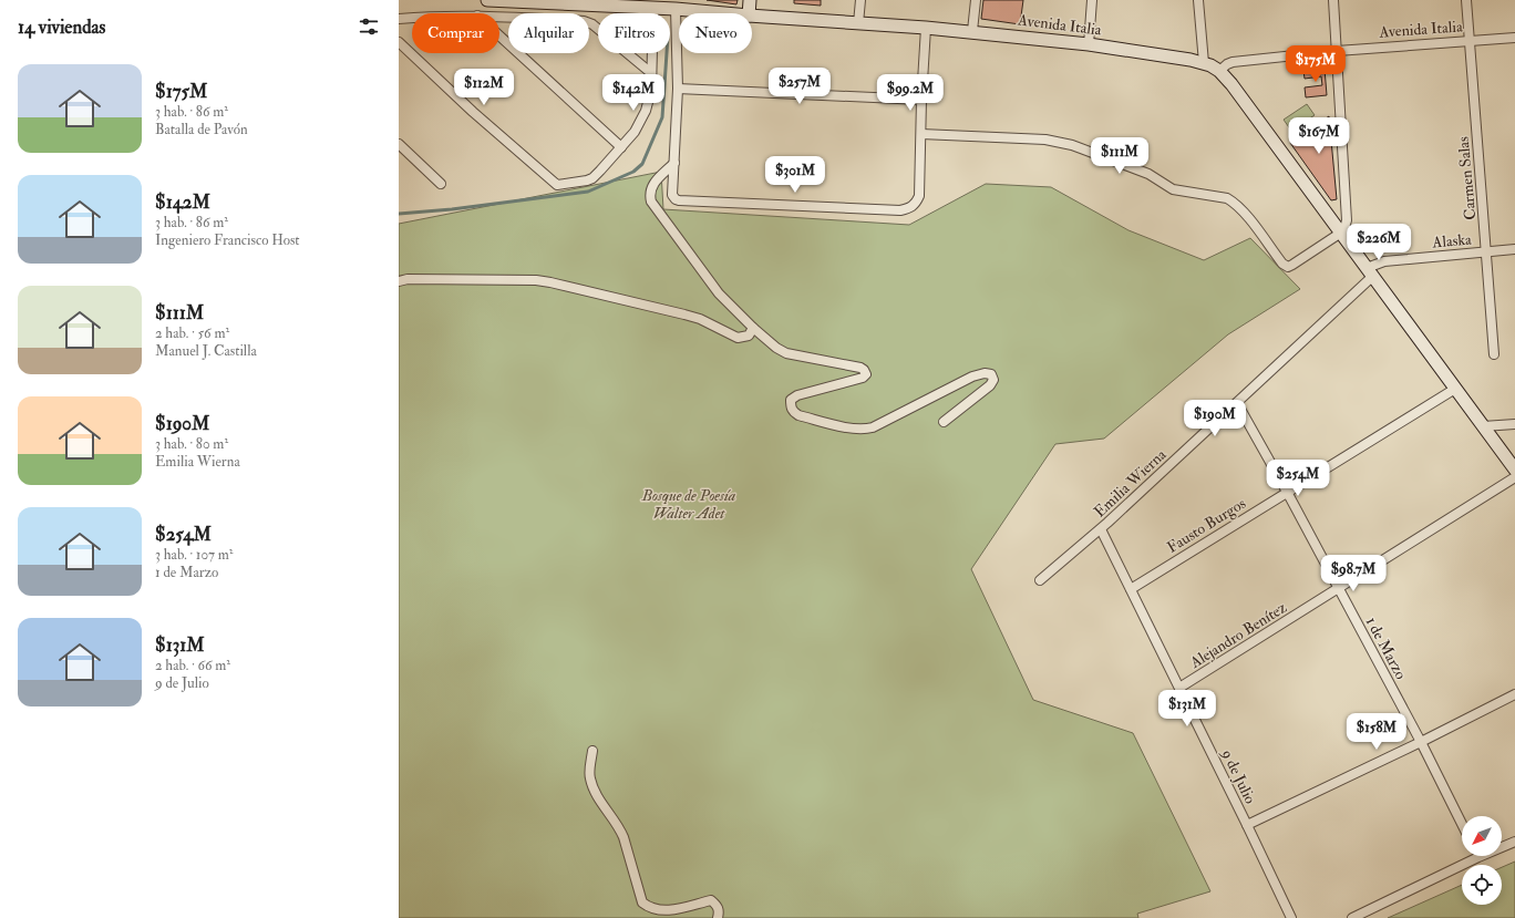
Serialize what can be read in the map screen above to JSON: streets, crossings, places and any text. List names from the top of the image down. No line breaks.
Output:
{"streets":{"main road":["Avenida Italia"],"street":["Carmen Salas","Alaska","Emilia Wierna","Fausto Burgos","Alejandro Benítez","1 de Marzo","9 de Julio"]},"crossings":[["Avenida Italia","Carmen Salas"],["Carmen Salas","Alaska"],["Alaska","Emilia Wierna"],["Emilia Wierna","1 de Marzo"],["Emilia Wierna","9 de Julio"],["Fausto Burgos","1 de Marzo"],["Fausto Burgos","9 de Julio"],["Alejandro Benítez","1 de Marzo"],["Alejandro Benítez","9 de Julio"]],"parks":["Bosque de Poesía Walter Adet"],"north":"bottom left","page":{"heading":"14 viviendas","chip":["Comprar","Alquilar","Filtros","Nuevo"],"price":["$175M","$257M","$112M","$142M","$99.2M","$167M","$111M","$301M","$226M","$190M","$254M","$98.7M","$131M","$158M"],"list":[{"name":"$175M","note":"3 hab. · 86 m² · Batalla de Pavón"},{"name":"$142M","note":"3 hab. · 86 m² · Ingeniero Francisco Host"},{"name":"$111M","note":"2 hab. · 56 m² · Manuel J. Castilla"},{"name":"$190M","note":"3 hab. · 80 m² · Emilia Wierna"},{"name":"$254M","note":"3 hab. · 107 m² · 1 de Marzo"},{"name":"$131M","note":"2 hab. · 66 m² · 9 de Julio"}]}}
